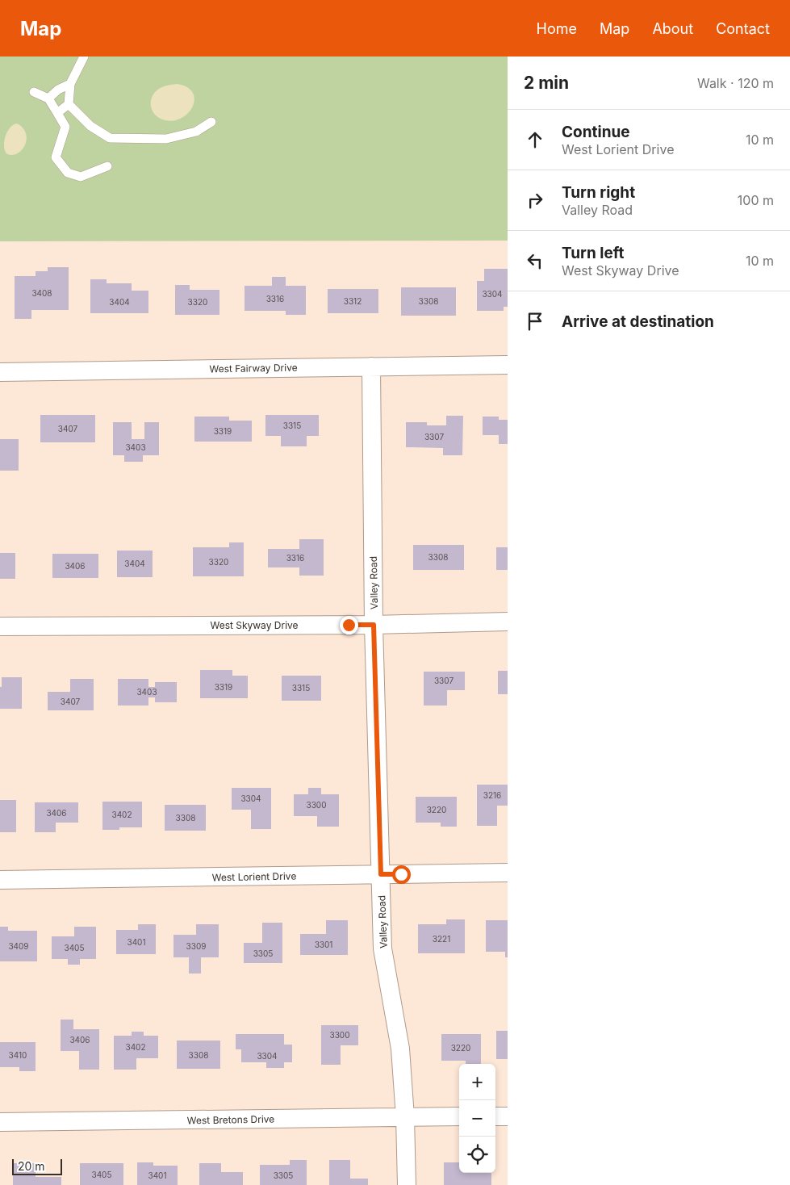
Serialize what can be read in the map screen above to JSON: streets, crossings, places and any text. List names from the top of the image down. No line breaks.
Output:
{"streets":{"street":["West Fairway Drive","Valley Road","West Skyway Drive","West Lorient Drive","West Bretons Drive"]},"crossings":[["West Fairway Drive","Valley Road"],["Valley Road","West Skyway Drive"],["Valley Road","West Lorient Drive"],["Valley Road","West Bretons Drive"]],"house_numbers":["3408","3304","3316","3312","3308","3404","3320","3315","3407","3319","3307","3403","3308","3316","3320","3404","3406","3307","3319","3315","3403","3407","3216","3304","3300","3220","3406","3402","3308","3221","3401","3301","3409","3309","3405","3305","3300","3406","3402","3220","3410","3308","3304","3405","3401","3305"],"scale_bar":"20 m","page":{"header":"Map","nav":["Home","Map","About","Contact"],"heading":["2 min","Walk · 120 m"],"list":[["Continue","West Lorient Drive","10 m"],["Turn right","Valley Road","100 m"],["Turn left","West Skyway Drive","10 m"],"Arrive at destination"],"map_buttons":["+","−"],"scale":"20 m"}}
